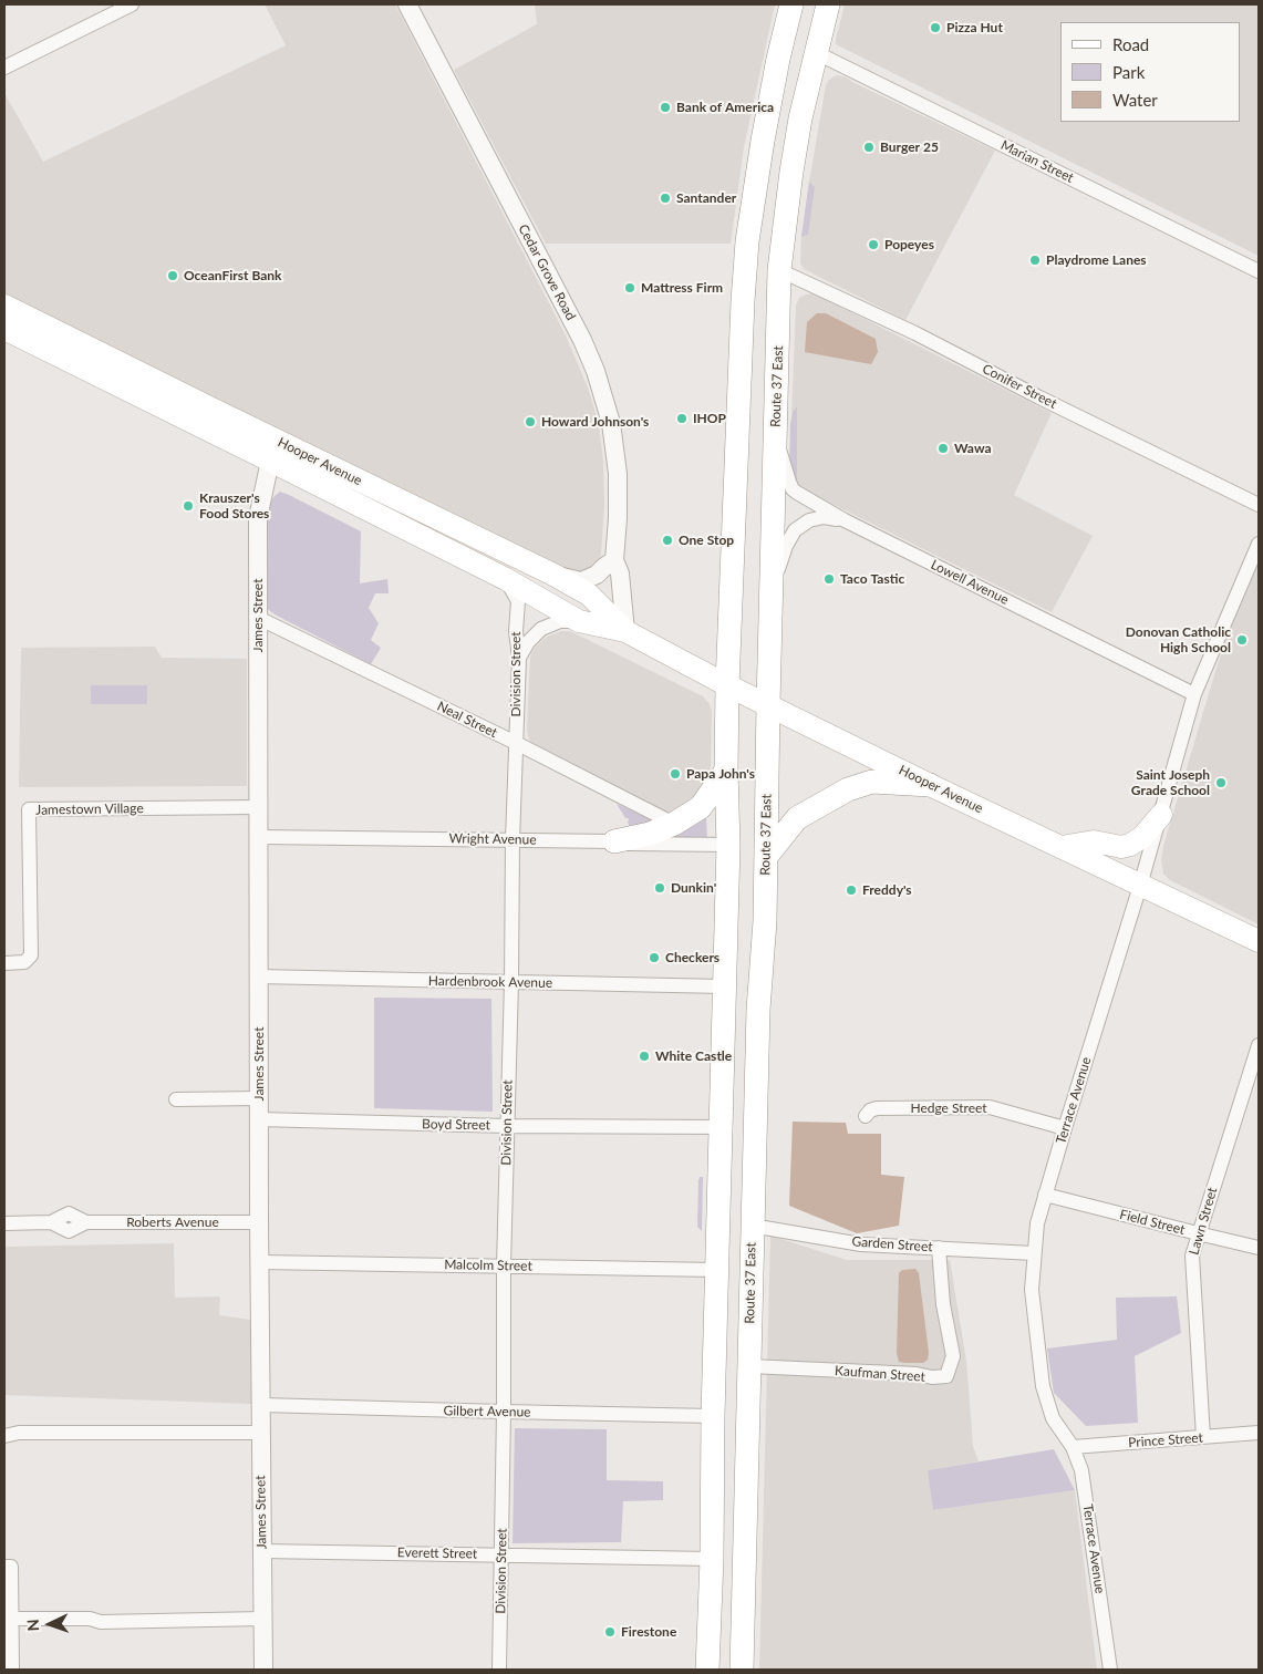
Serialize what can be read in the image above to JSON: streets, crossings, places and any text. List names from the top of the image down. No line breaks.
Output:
{"streets":{"highway":["Route 37 East"],"main road":["Hooper Avenue"],"street":["Marian Street","Cedar Grove Road","Conifer Street","Lowell Avenue","James Street","Division Street","Neal Street","Jamestown Village","Wright Avenue","Hardenbrook Avenue","Terrace Avenue","Hedge Street","Boyd Street","Lawn Street","Roberts Avenue","Field Street","Garden Street","Malcolm Street","Kaufman Street","Gilbert Avenue","Prince Street","Everett Street"]},"crossings":[["Marian Street","Route 37 East"],["Cedar Grove Road","Hooper Avenue"],["Route 37 East","Conifer Street"],["Route 37 East","Hooper Avenue"],["Route 37 East","Lowell Avenue"],["Route 37 East","Garden Street"],["Route 37 East","Kaufman Street"],["Hooper Avenue","James Street"],["Hooper Avenue","Division Street"],["Hooper Avenue","Terrace Avenue"],["Lowell Avenue","Terrace Avenue"],["James Street","Neal Street"],["James Street","Jamestown Village"],["James Street","Wright Avenue"],["James Street","Hardenbrook Avenue"],["James Street","Boyd Street"],["James Street","Roberts Avenue"],["James Street","Malcolm Street"],["James Street","Gilbert Avenue"],["James Street","Everett Street"],["Division Street","Neal Street"],["Division Street","Wright Avenue"],["Division Street","Hardenbrook Avenue"],["Division Street","Boyd Street"],["Division Street","Malcolm Street"],["Division Street","Gilbert Avenue"],["Division Street","Everett Street"],["Terrace Avenue","Hedge Street"],["Terrace Avenue","Field Street"],["Terrace Avenue","Garden Street"],["Terrace Avenue","Prince Street"],["Lawn Street","Field Street"],["Lawn Street","Prince Street"],["Garden Street","Kaufman Street"]],"places":["Pizza Hut","Bank of America","Burger 25","Santander","Popeyes","Playdrome Lanes","OceanFirst Bank","Mattress Firm","IHOP","Howard Johnson's","Wawa","Krauszer's Food Stores","One Stop","Taco Tastic","Donovan Catholic High School","Papa John's","Saint Joseph Grade School","Dunkin'","Freddy's","Checkers","White Castle","Firestone"],"legend":["Road","Park","Water"],"north":"left"}
